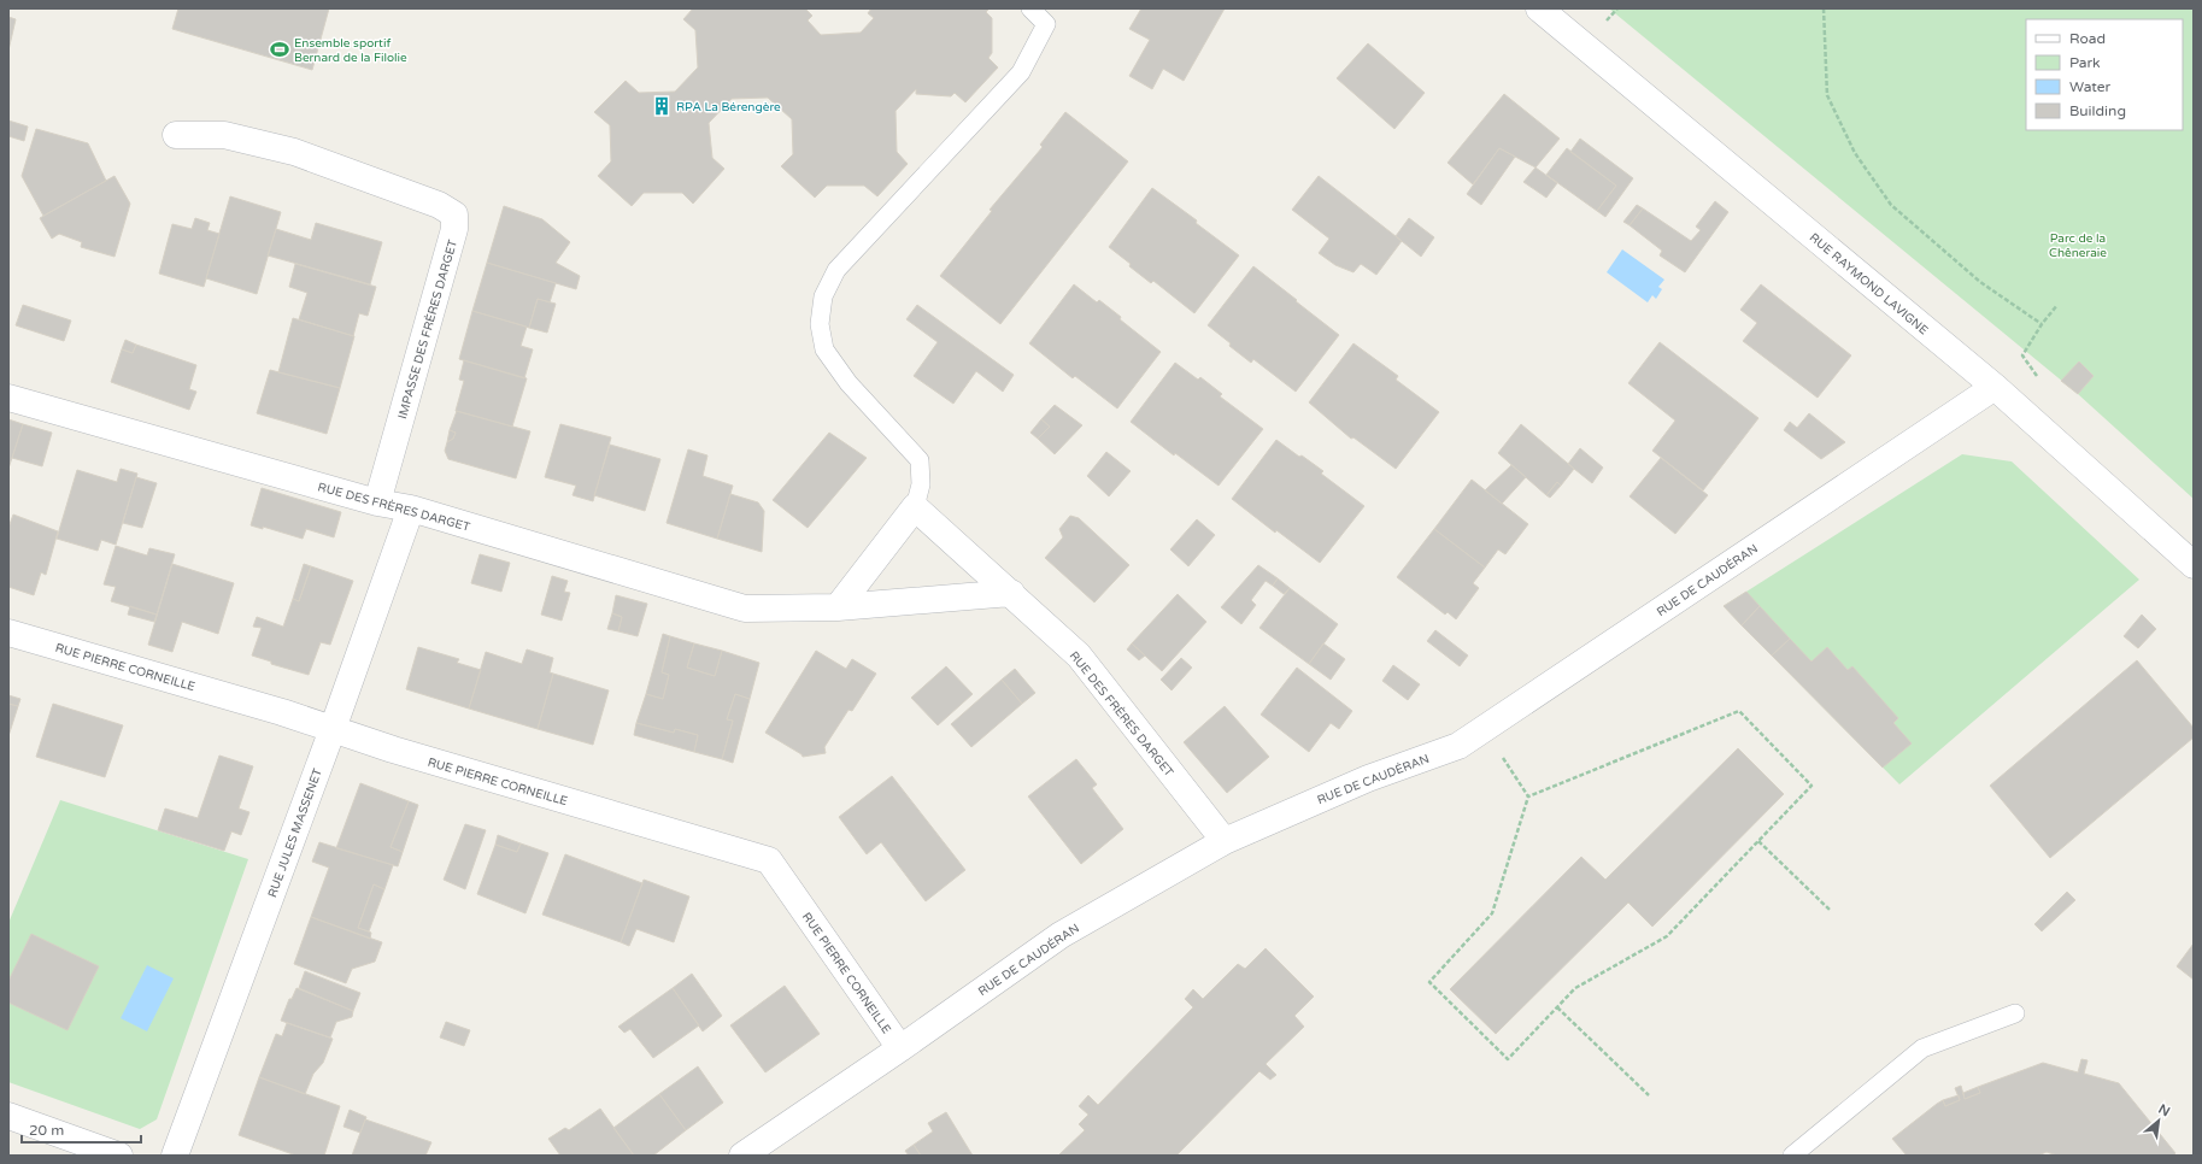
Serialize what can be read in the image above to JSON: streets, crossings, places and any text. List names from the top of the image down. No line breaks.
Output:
{"streets":{"street":["RUE RAYMOND LAVIGNE","IMPASSE DES FRÈRES DARGET","RUE DES FRÈRES DARGET","RUE DE CAUDÉRAN","RUE PIERRE CORNEILLE","RUE JULES MASSENET"]},"crossings":[["RUE RAYMOND LAVIGNE","RUE DE CAUDÉRAN"],["IMPASSE DES FRÈRES DARGET","RUE DES FRÈRES DARGET"],["RUE DES FRÈRES DARGET","RUE DE CAUDÉRAN"],["RUE DES FRÈRES DARGET","RUE JULES MASSENET"],["RUE DE CAUDÉRAN","RUE PIERRE CORNEILLE"],["RUE PIERRE CORNEILLE","RUE JULES MASSENET"]],"parks":["Parc de la Chêneraie"],"places":{"sports":["Ensemble sportif Bernard de la Filolie"],"building":["RPA La Bérengère"]},"legend":["Road","Park","Water","Building"],"scale_bar":"20 m","north":"top right"}
